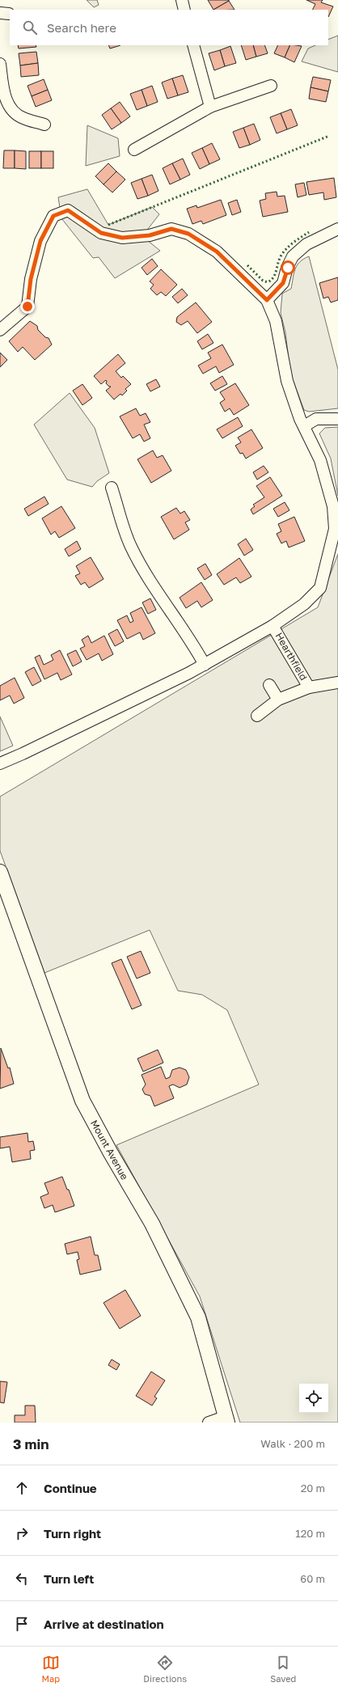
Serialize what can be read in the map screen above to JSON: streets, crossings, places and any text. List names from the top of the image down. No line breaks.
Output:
{"streets":{"street":["Hearthfield","Mount Avenue"]},"page":{"search":"Search here","heading":["3 min","Walk · 200 m"],"list":[["Continue","20 m"],["Turn right","120 m"],["Turn left","60 m"],"Arrive at destination"],"nav":["Map","Directions","Saved"]}}
